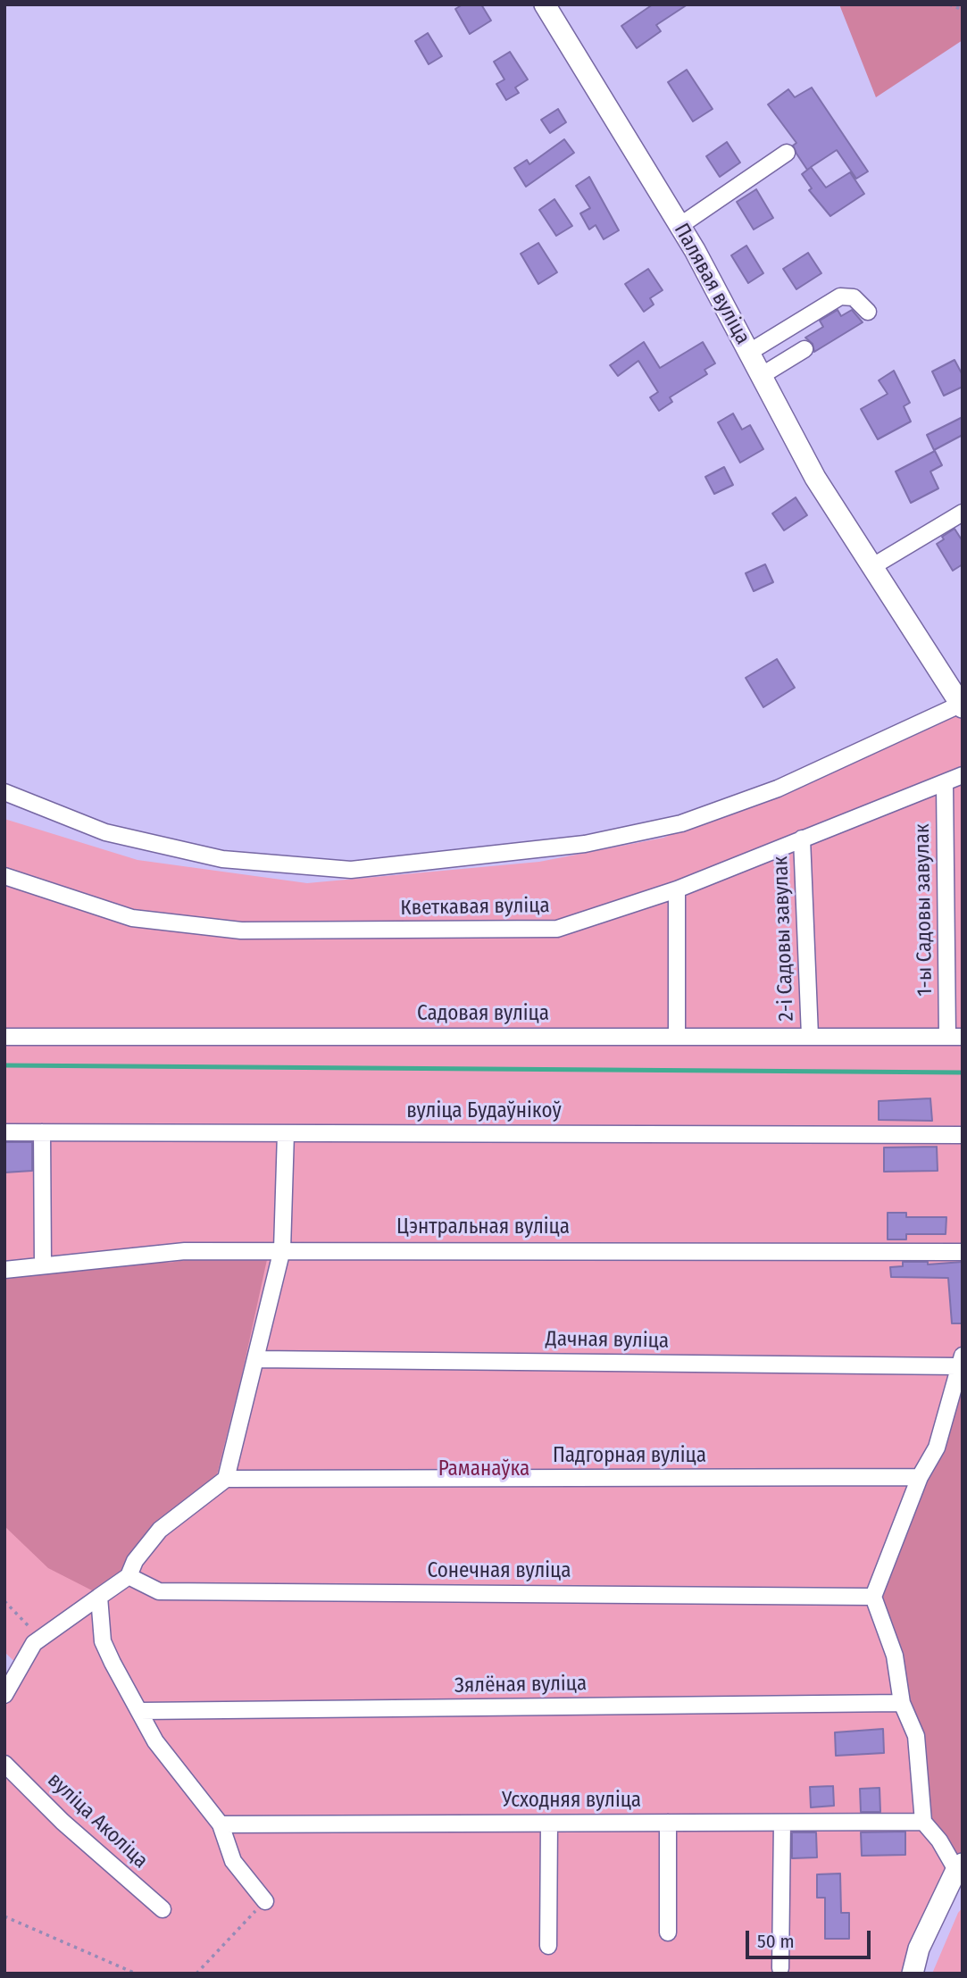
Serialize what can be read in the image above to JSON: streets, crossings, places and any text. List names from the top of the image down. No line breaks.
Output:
{"streets":{"main road":["Палявая вуліца"],"street":["Кветкавая вуліца","1-ы Садовы завулак","2-і Садовы завулак","Садовая вуліца","вуліца Будаўнікоў","Цэнтральная вуліца","Дачная вуліца","Падгорная вуліца","Сонечная вуліца","Зялёная вуліца","Усходняя вуліца","вуліца Аколіца"]},"crossings":[["Кветкавая вуліца","1-ы Садовы завулак"],["Кветкавая вуліца","2-і Садовы завулак"],["1-ы Садовы завулак","Садовая вуліца"],["2-і Садовы завулак","Садовая вуліца"]],"parks":["Раманаўка"],"scale_bar":"50 m"}
